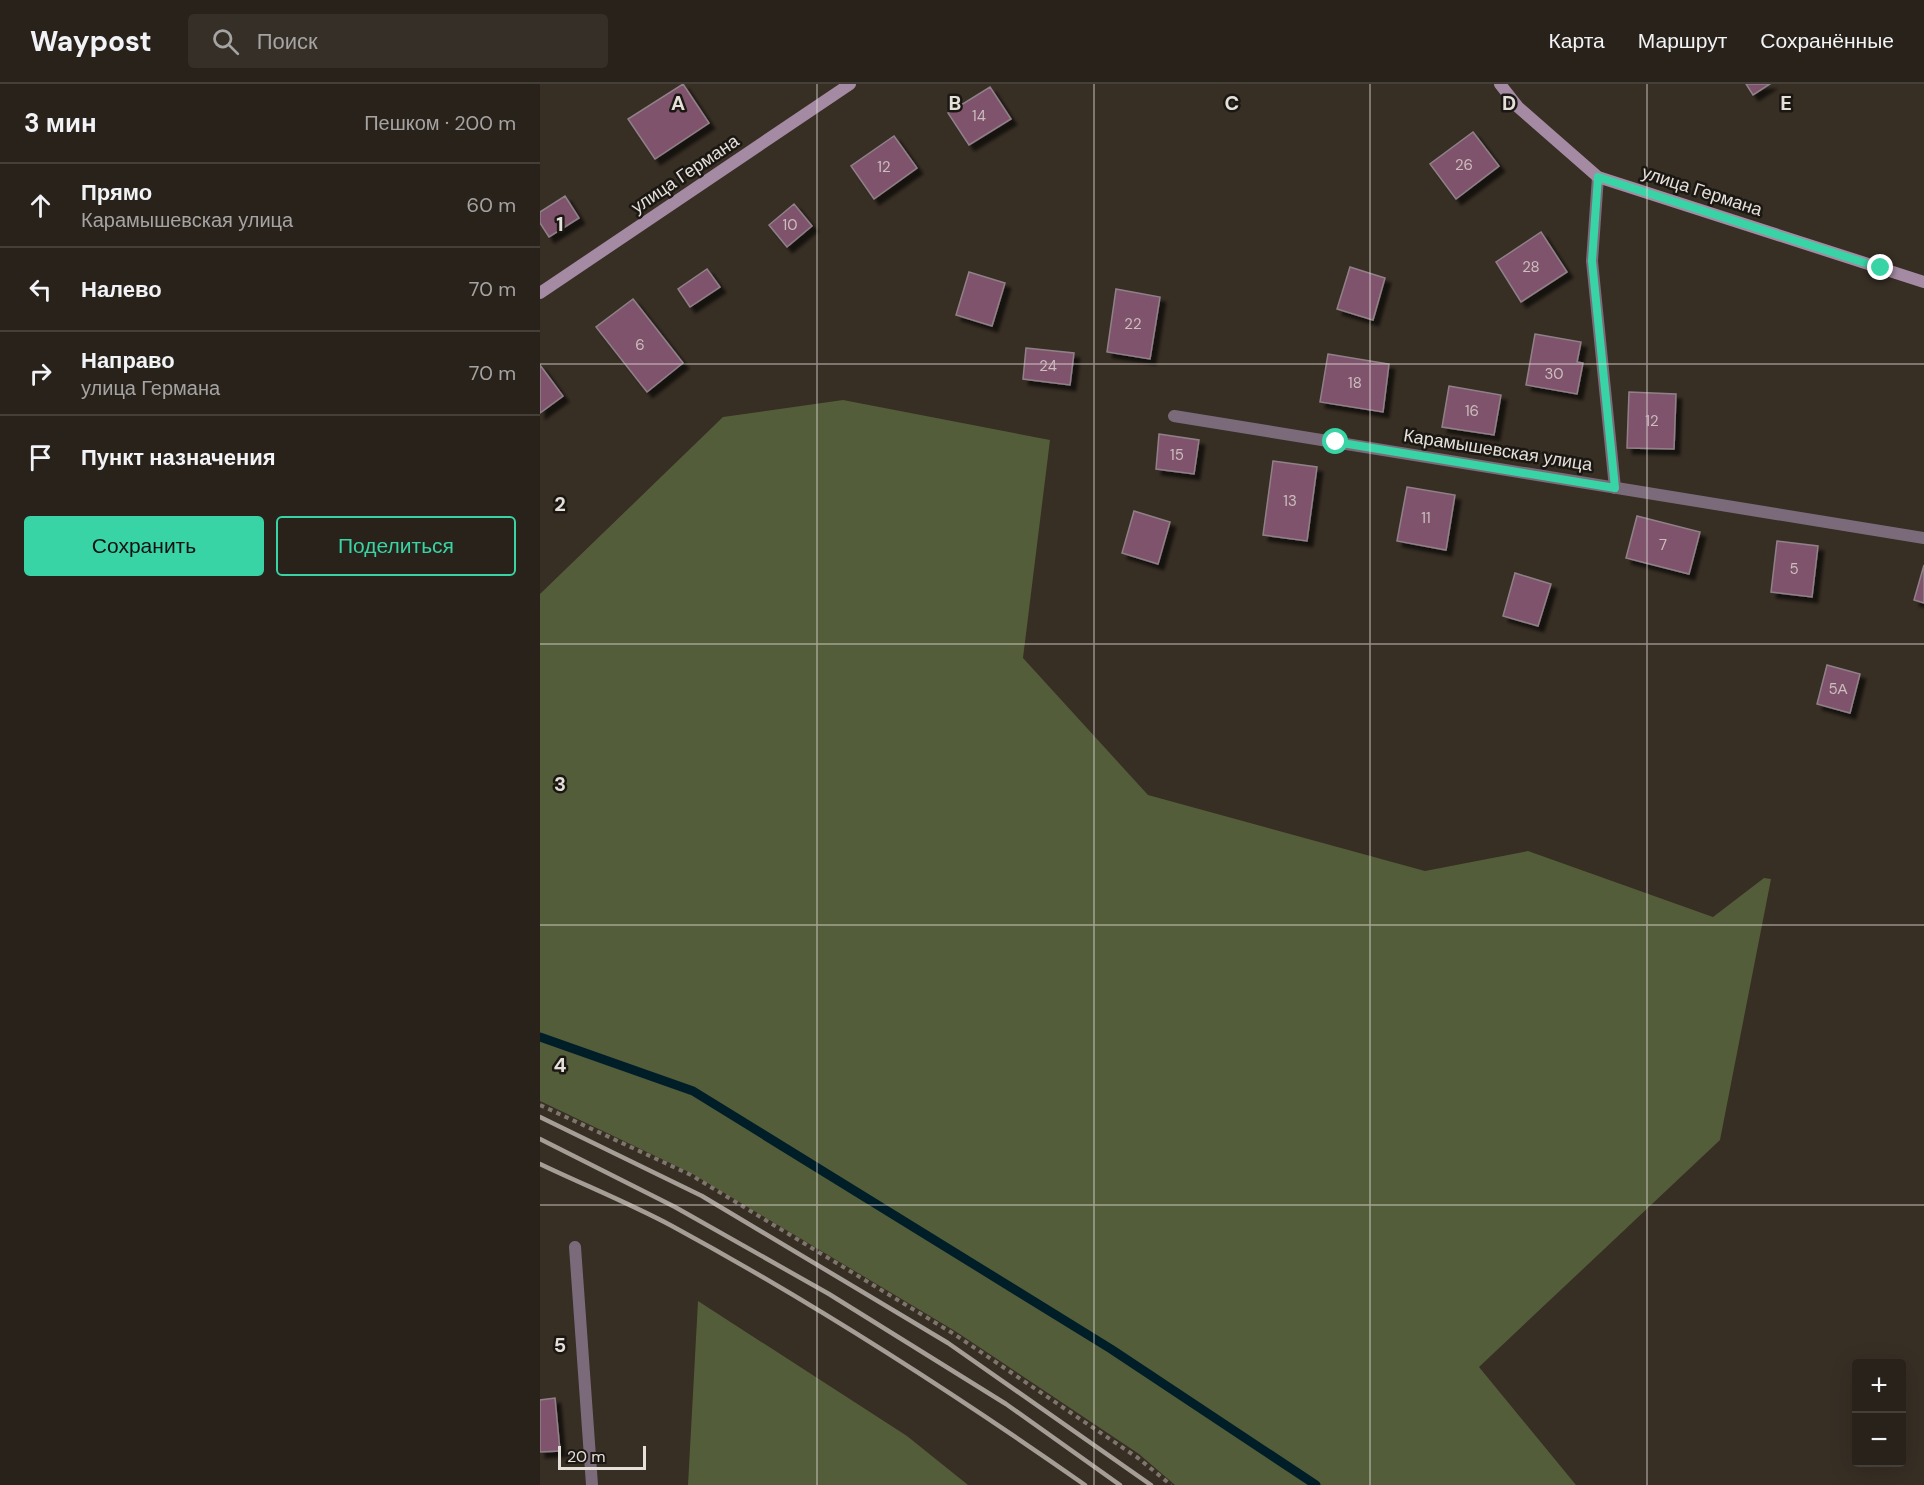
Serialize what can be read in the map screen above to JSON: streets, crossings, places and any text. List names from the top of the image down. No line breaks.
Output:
{"streets":{"street":["улица Германа","Карамышевская улица"]},"house_numbers":["14","26","12","10","28","22","6","24","30","18","16","12","15","13","11","7","5","5А"],"scale_bar":"20 m","page":{"header":"Waypost","search":"Поиск","nav":["Карта","Маршрут","Сохранённые"],"heading":["3 мин","Пешком · 200 m"],"list":[["Прямо","Карамышевская улица","60 m"],["Налево","70 m"],["Направо","улица Германа","70 m"],"Пункт назначения"],"buttons":["Сохранить","Поделиться"],"map_buttons":["+","−"],"scale":"20 m"},"grid":{"columns":["A","B","C","D","E"],"rows":["1","2","3","4","5"]}}
